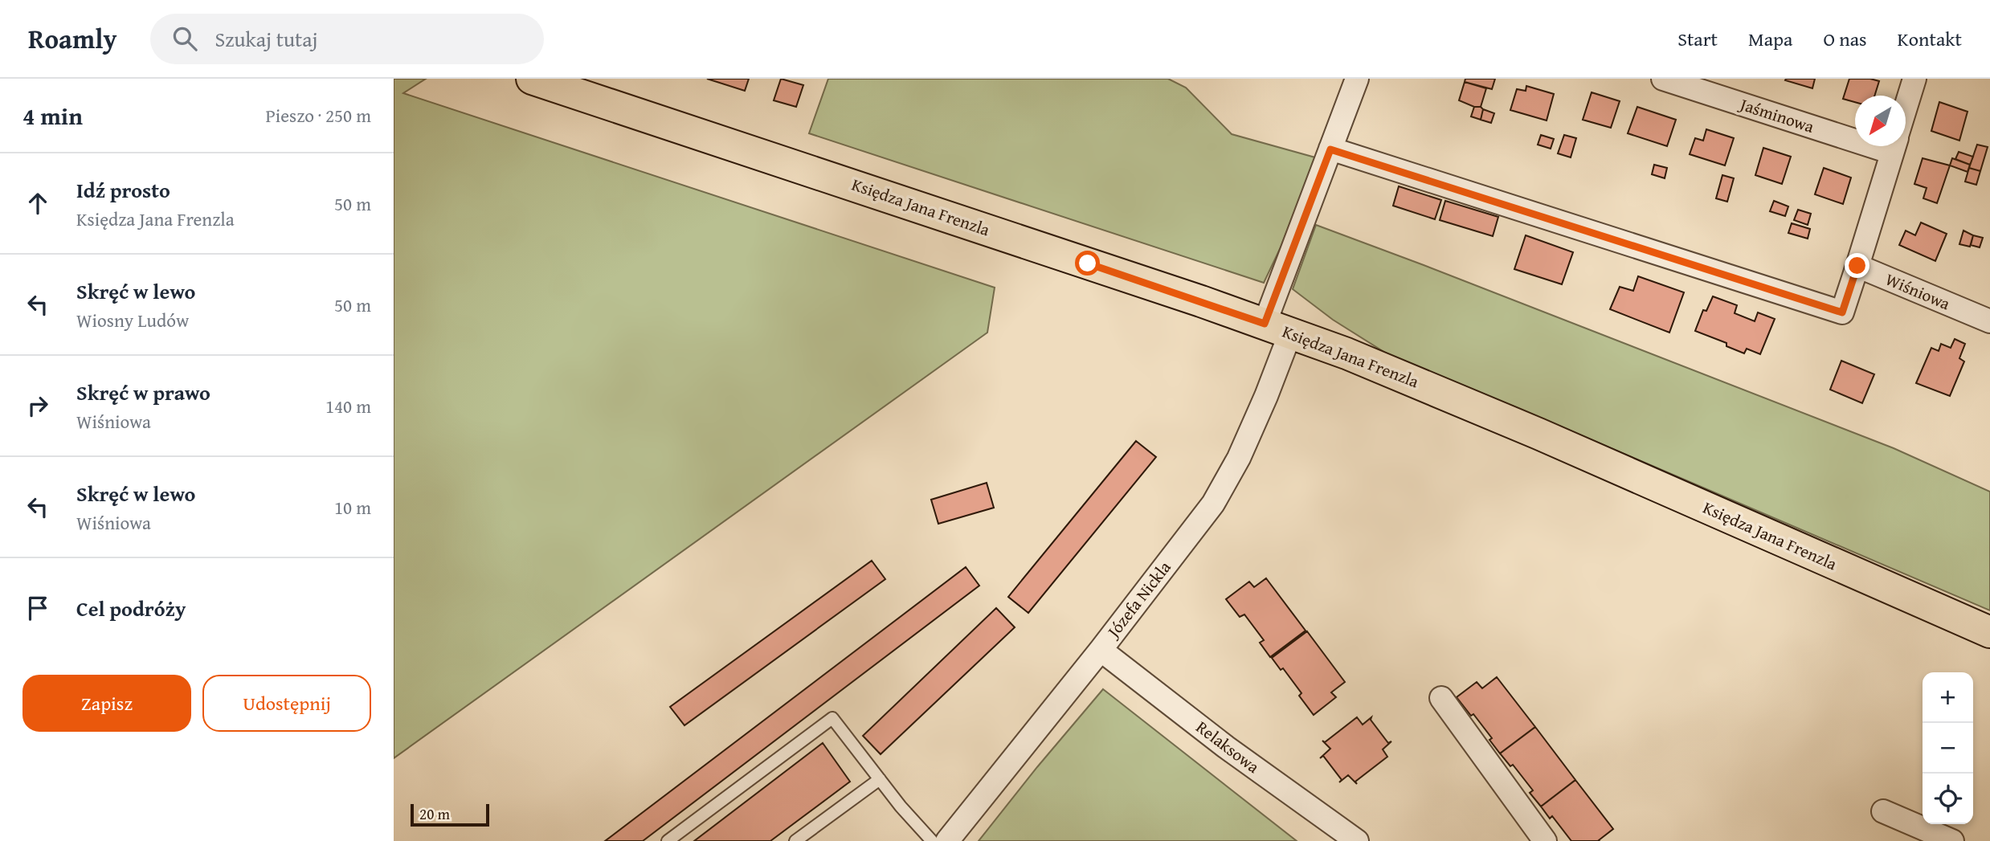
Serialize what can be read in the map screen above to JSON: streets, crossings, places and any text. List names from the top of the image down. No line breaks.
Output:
{"streets":{"main road":["Księdza Jana Frenzla"],"street":["Jaśminowa","Wiśniowa","Józefa Nickla","Relaksowa"]},"crossings":[["Księdza Jana Frenzla","Józefa Nickla"],["Józefa Nickla","Relaksowa"]],"scale_bar":"20 m","north":"bottom left","page":{"header":"Roamly","search":"Szukaj tutaj","nav":["Start","Mapa","O nas","Kontakt"],"heading":["4 min","Pieszo · 250 m"],"list":[["Idź prosto","Księdza Jana Frenzla","50 m"],["Skręć w lewo","Wiosny Ludów","50 m"],["Skręć w prawo","Wiśniowa","140 m"],["Skręć w lewo","Wiśniowa","10 m"],"Cel podróży"],"buttons":["Zapisz","Udostępnij"],"map_buttons":["+","−"],"scale":"20 m"}}
